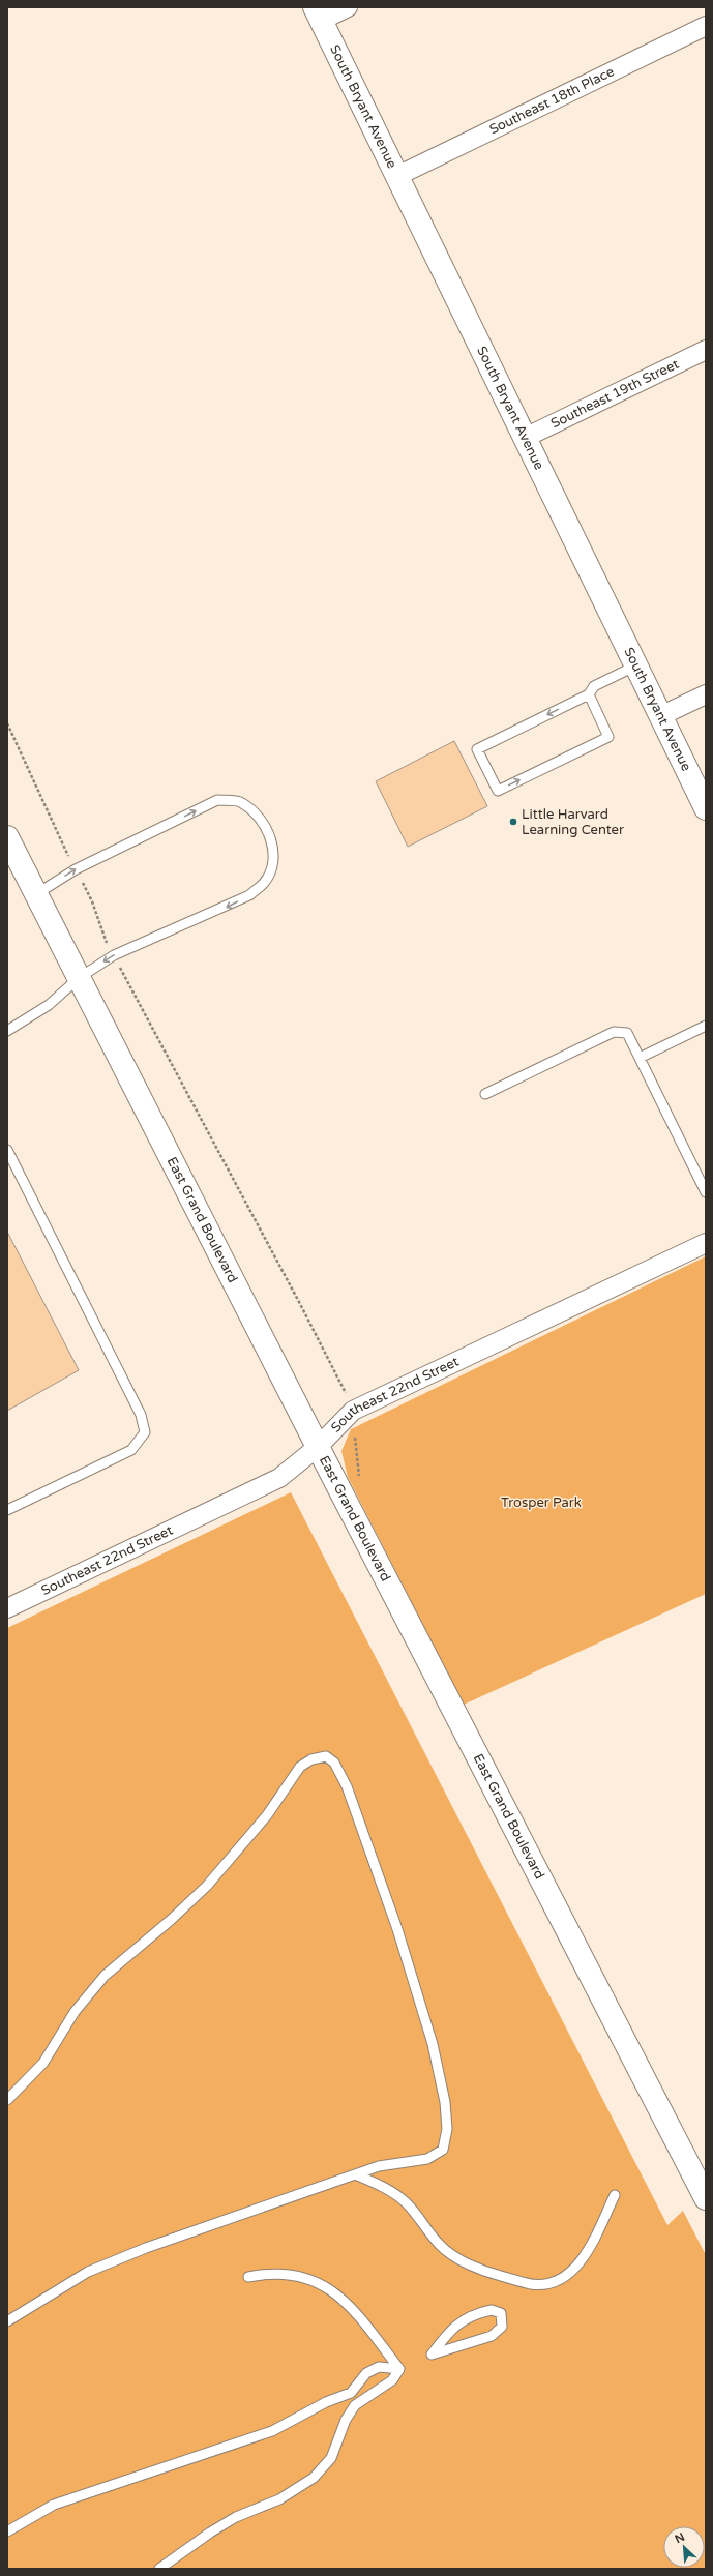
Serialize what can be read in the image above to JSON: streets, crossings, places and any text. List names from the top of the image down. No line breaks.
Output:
{"streets":{"street":["Southeast 18th Place","South Bryant Avenue","Southeast 19th Street","East Grand Boulevard","Southeast 22nd Street"]},"crossings":[["Southeast 18th Place","South Bryant Avenue"],["South Bryant Avenue","Southeast 19th Street"],["East Grand Boulevard","Southeast 22nd Street"]],"parks":["Trosper Park"],"places":["Little Harvard Learning Center"],"north":"top left"}
